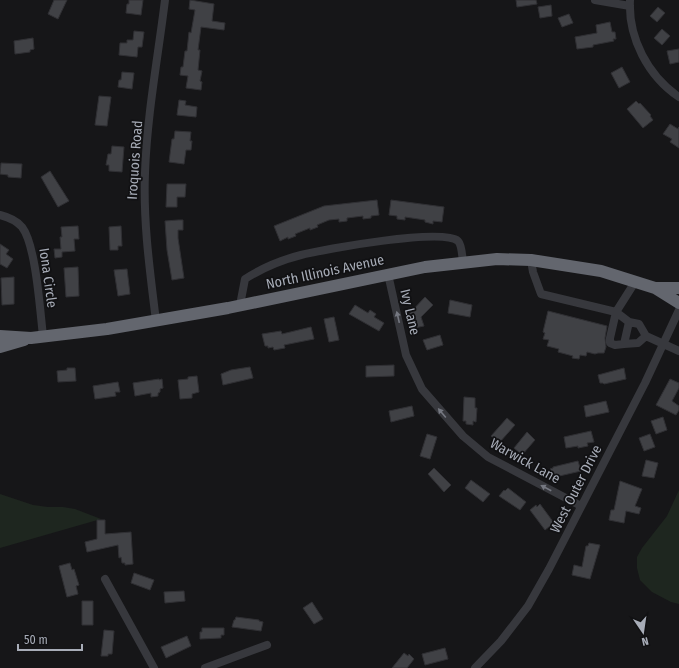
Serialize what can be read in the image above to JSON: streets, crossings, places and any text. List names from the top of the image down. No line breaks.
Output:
{"streets":{"highway":["North Illinois Avenue"],"street":["Iroquois Road","Iona Circle","Ivy Lane","Warwick Lane","West Outer Drive"]},"crossings":[["Iroquois Road","North Illinois Avenue"],["North Illinois Avenue","Iona Circle"],["North Illinois Avenue","Ivy Lane"],["Ivy Lane","Warwick Lane"],["Warwick Lane","West Outer Drive"]],"one_way":["Ivy Lane","Warwick Lane"],"scale_bar":"50 m","north":"bottom"}
